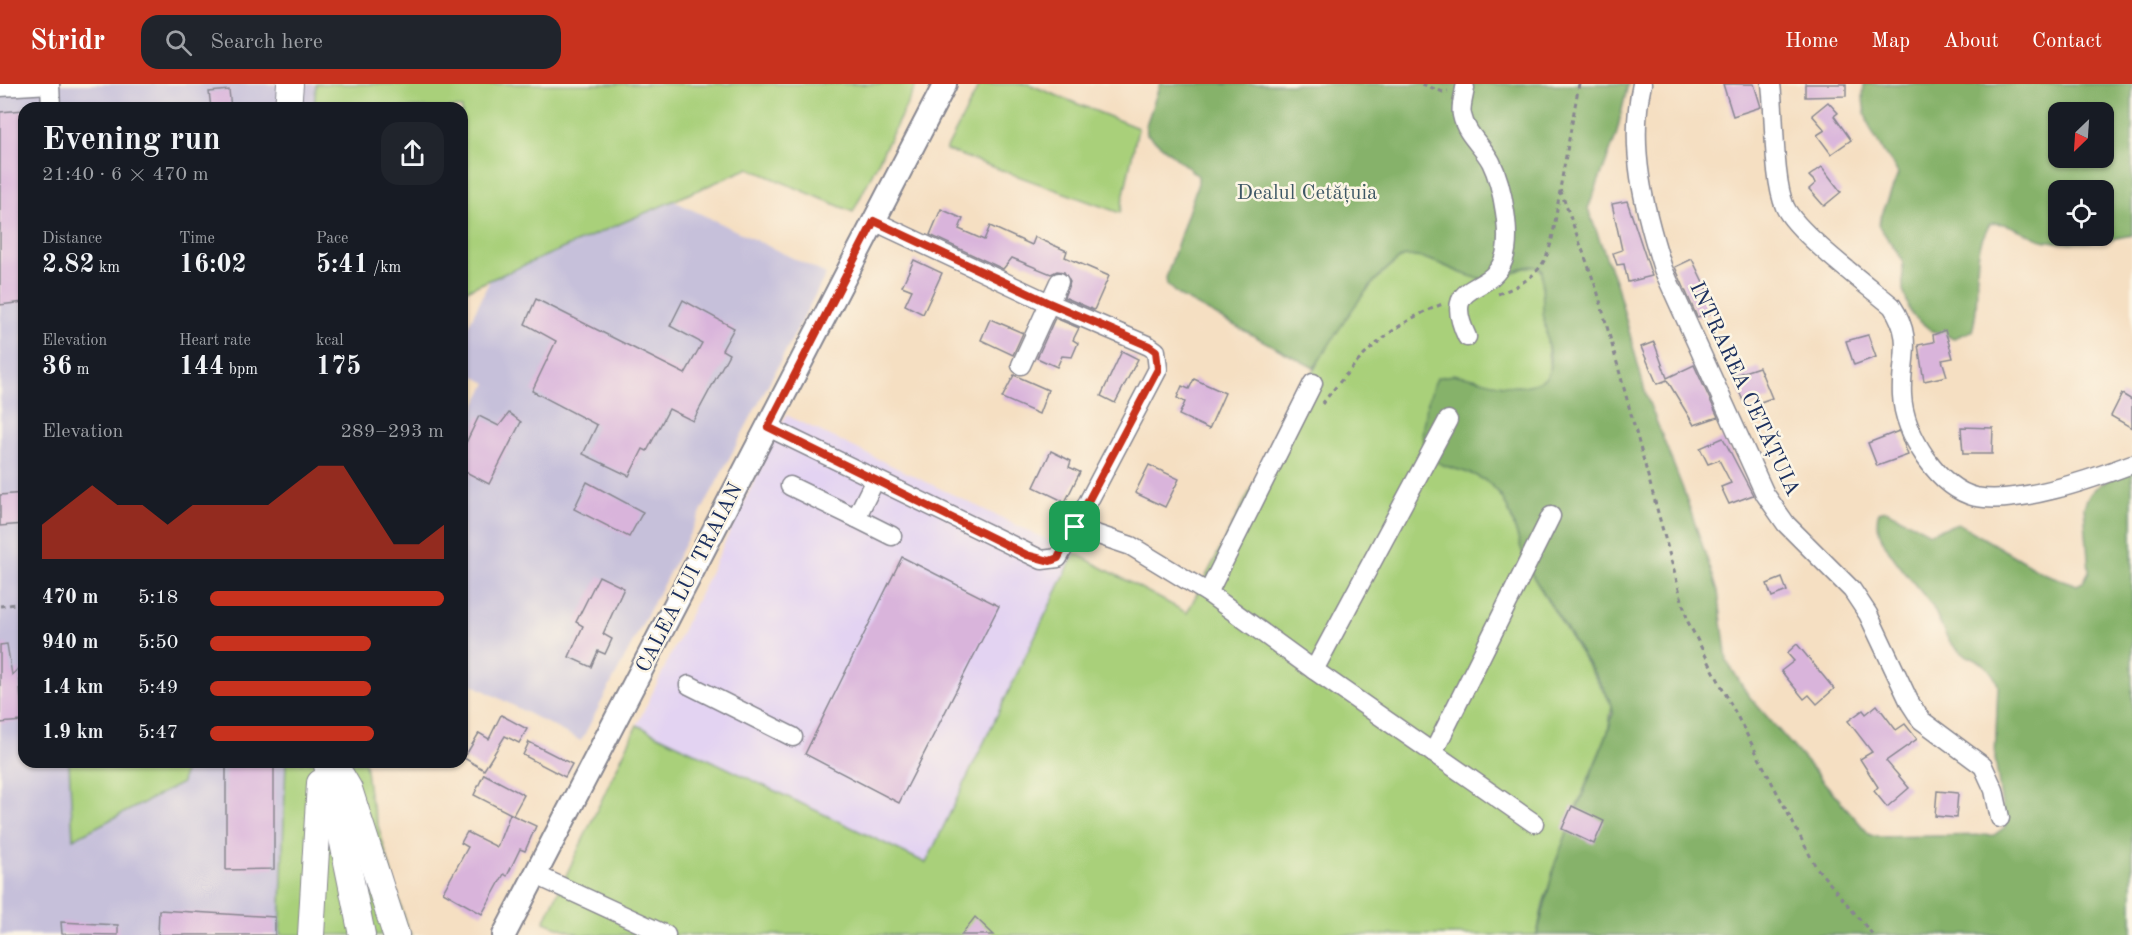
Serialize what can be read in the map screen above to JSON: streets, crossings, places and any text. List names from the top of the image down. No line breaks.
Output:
{"streets":{"main road":["CALEA LUI TRAIAN"],"street":["INTRAREA CETĂȚUIA"]},"parks":["Dealul Cetățuia"],"north":"bottom left","page":{"header":"Stridr","search":"Search here","nav":["Home","Map","About","Contact"],"heading":["Evening run","21:40 · 6 × 470 m"],"stats":[["Distance","2.82 km"],["Time","16:02"],["Pace","5:41 /km"],["Elevation","36 m"],["Heart rate","144 bpm"],["kcal","175"]],"chart":["Elevation","289–293 m"],"list":[{"name":"470 m","note":"5:18"},{"name":"940 m","note":"5:50"},{"name":"1.4 km","note":"5:49"},{"name":"1.9 km","note":"5:47"}]}}
